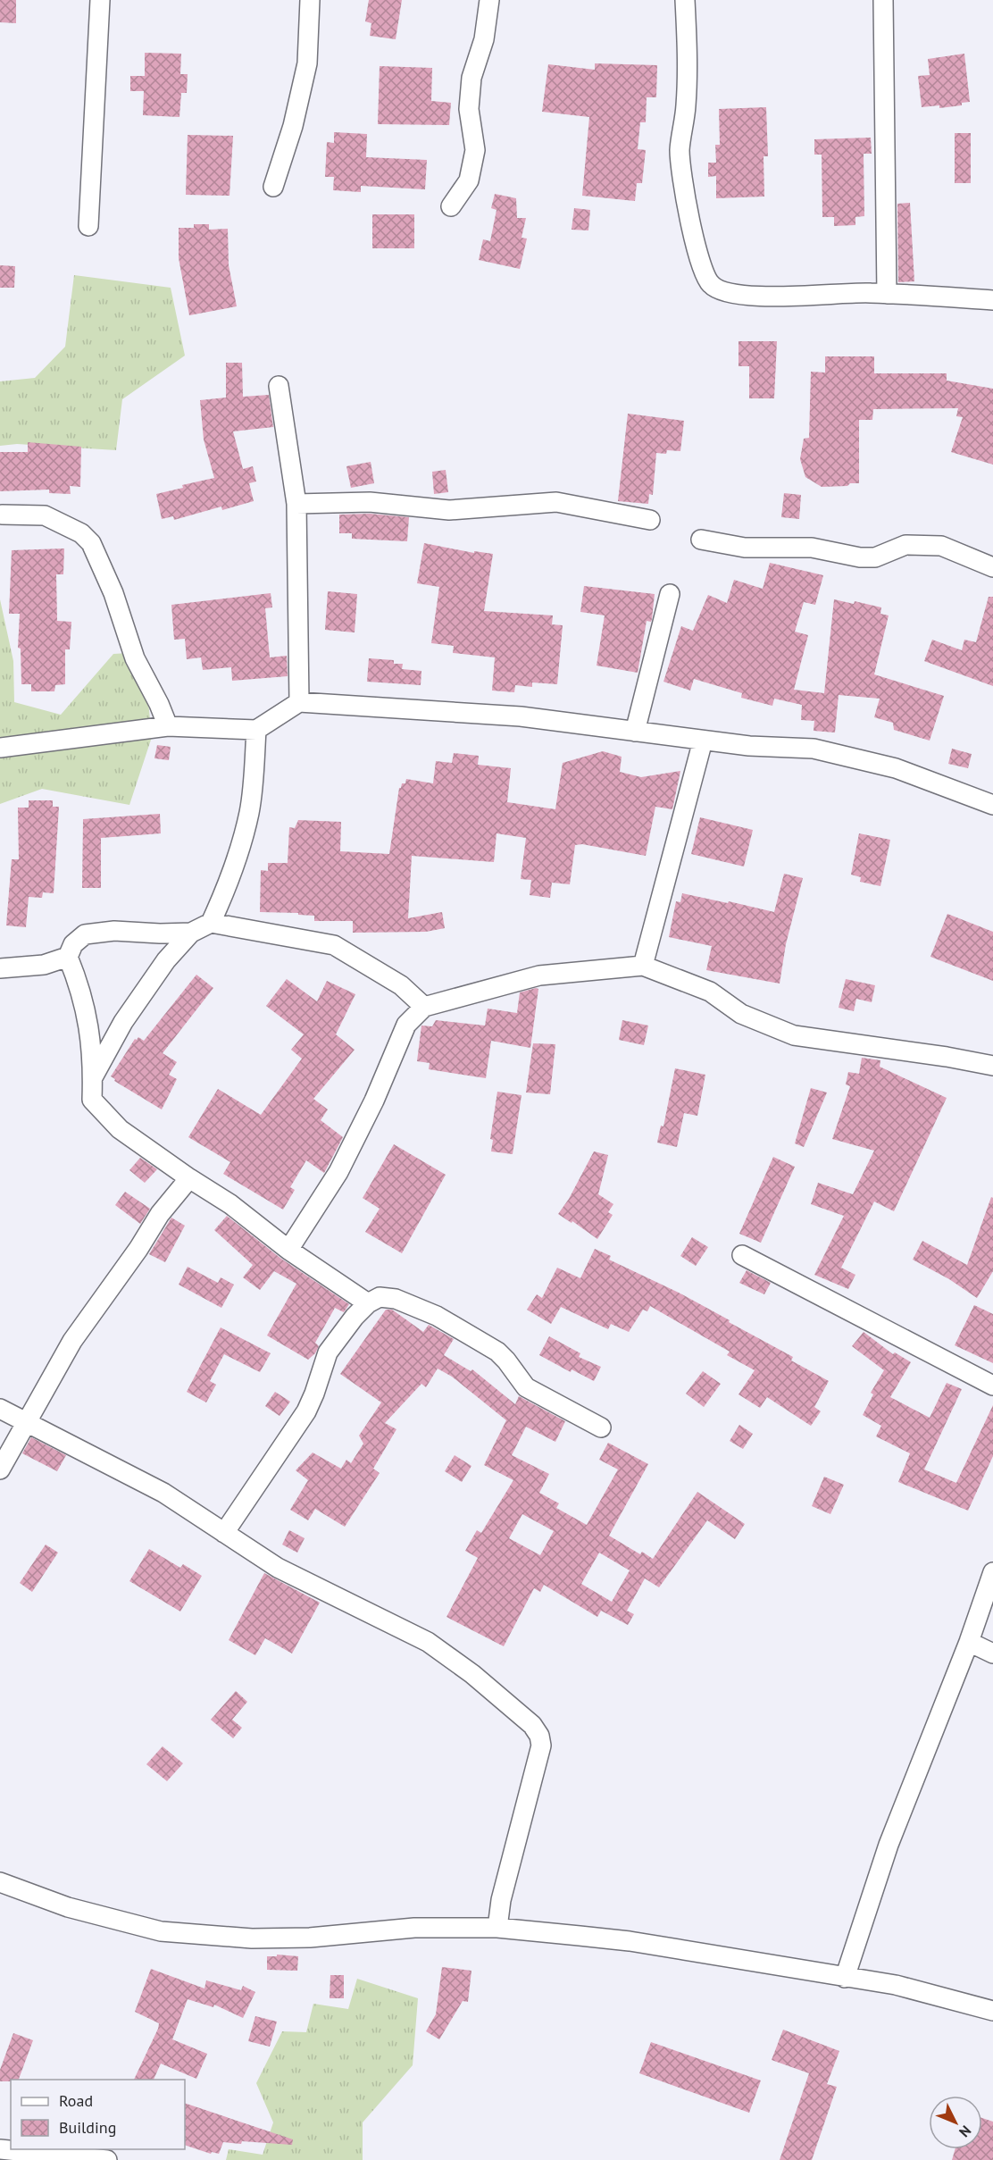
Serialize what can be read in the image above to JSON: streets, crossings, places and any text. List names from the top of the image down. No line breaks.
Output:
{"legend":["Road","Building"],"north":"bottom right"}
